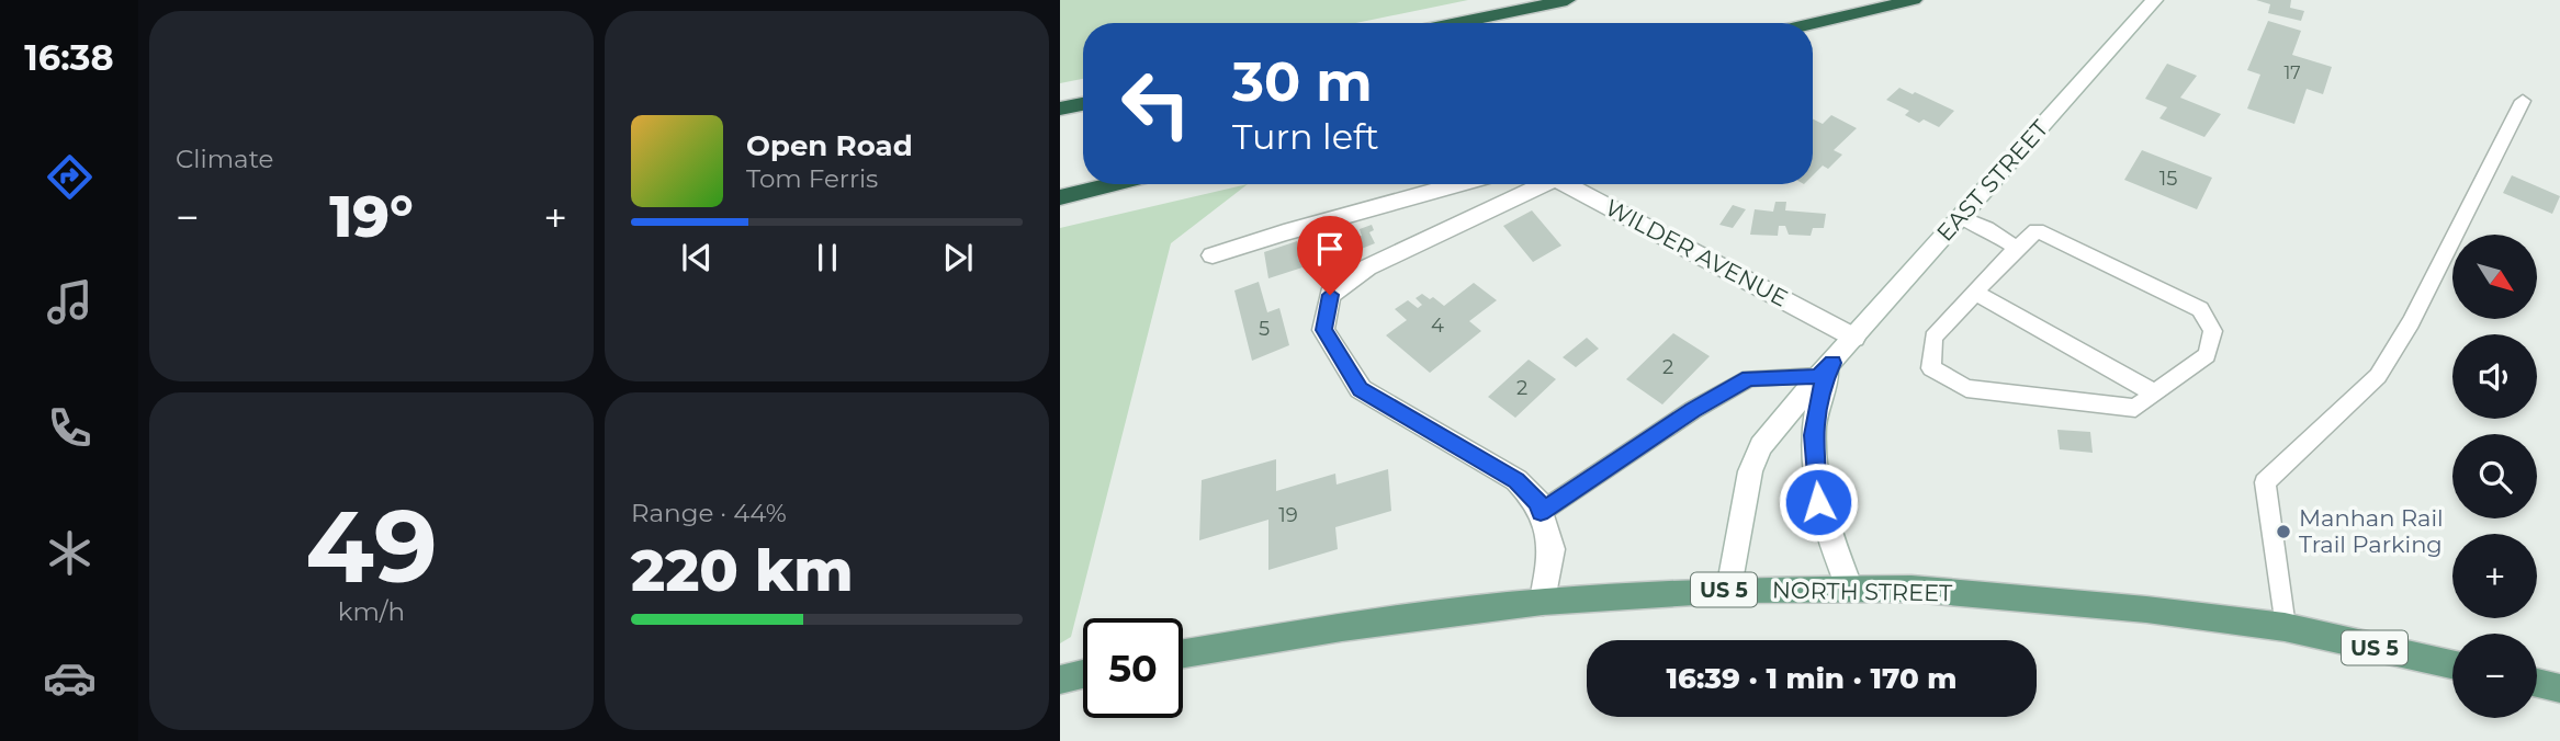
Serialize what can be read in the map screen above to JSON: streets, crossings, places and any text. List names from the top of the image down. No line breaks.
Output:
{"streets":{"main road":["US 5","NORTH STREET"],"street":["EAST STREET","WILDER AVENUE"]},"crossings":[["EAST STREET","WILDER AVENUE"],["EAST STREET","NORTH STREET"]],"places":["Manhan Rail Trail Parking"],"house_numbers":["17","15","4","5","2","2","19"],"north":"bottom right","page":{"tabs":"16:38","tile":["Climate",["49","km/h"],["Range · 44%","220 km"]],"turn":["30 m","Turn left"],"song":["Open Road","Tom Ferris"],"heat":["−","19°","+"],"map_buttons":["+","−"],"limit":"50","trip":"16:39 · 1 min · 170 m"}}
